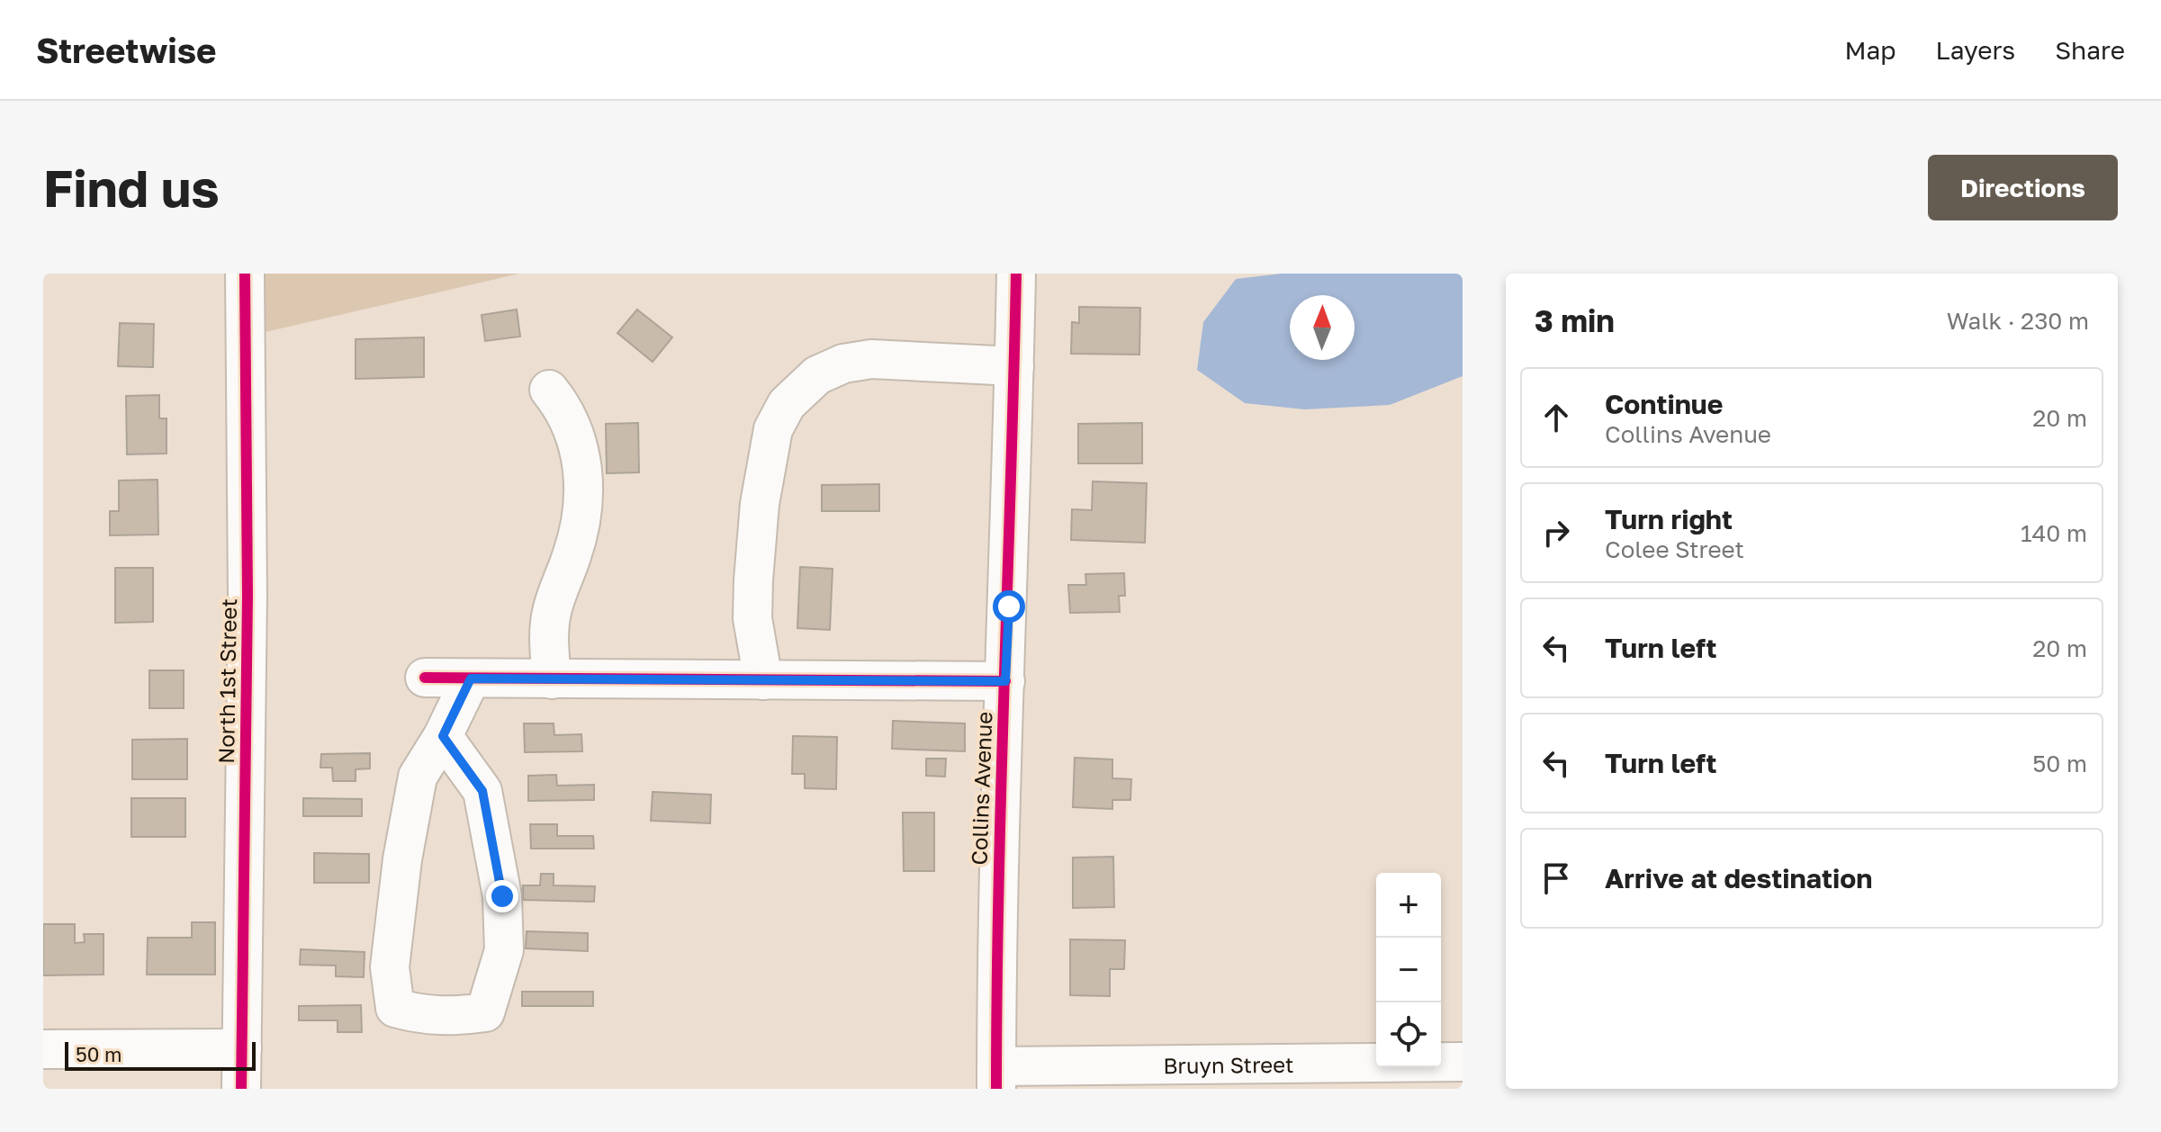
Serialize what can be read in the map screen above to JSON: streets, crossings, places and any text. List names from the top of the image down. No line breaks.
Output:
{"streets":{"street":["North 1st Street","Collins Avenue","Bruyn Street"]},"crossings":[["Collins Avenue","Bruyn Street"]],"scale_bar":"50 m","north":"top","page":{"header":"Streetwise","nav":["Map","Layers","Share"],"buttons":"Directions","title":"Find us","heading":["3 min","Walk · 230 m"],"list":[["Continue","Collins Avenue","20 m"],["Turn right","Colee Street","140 m"],["Turn left","20 m"],["Turn left","50 m"],"Arrive at destination"],"map_buttons":["+","−"],"scale":"50 m"}}
